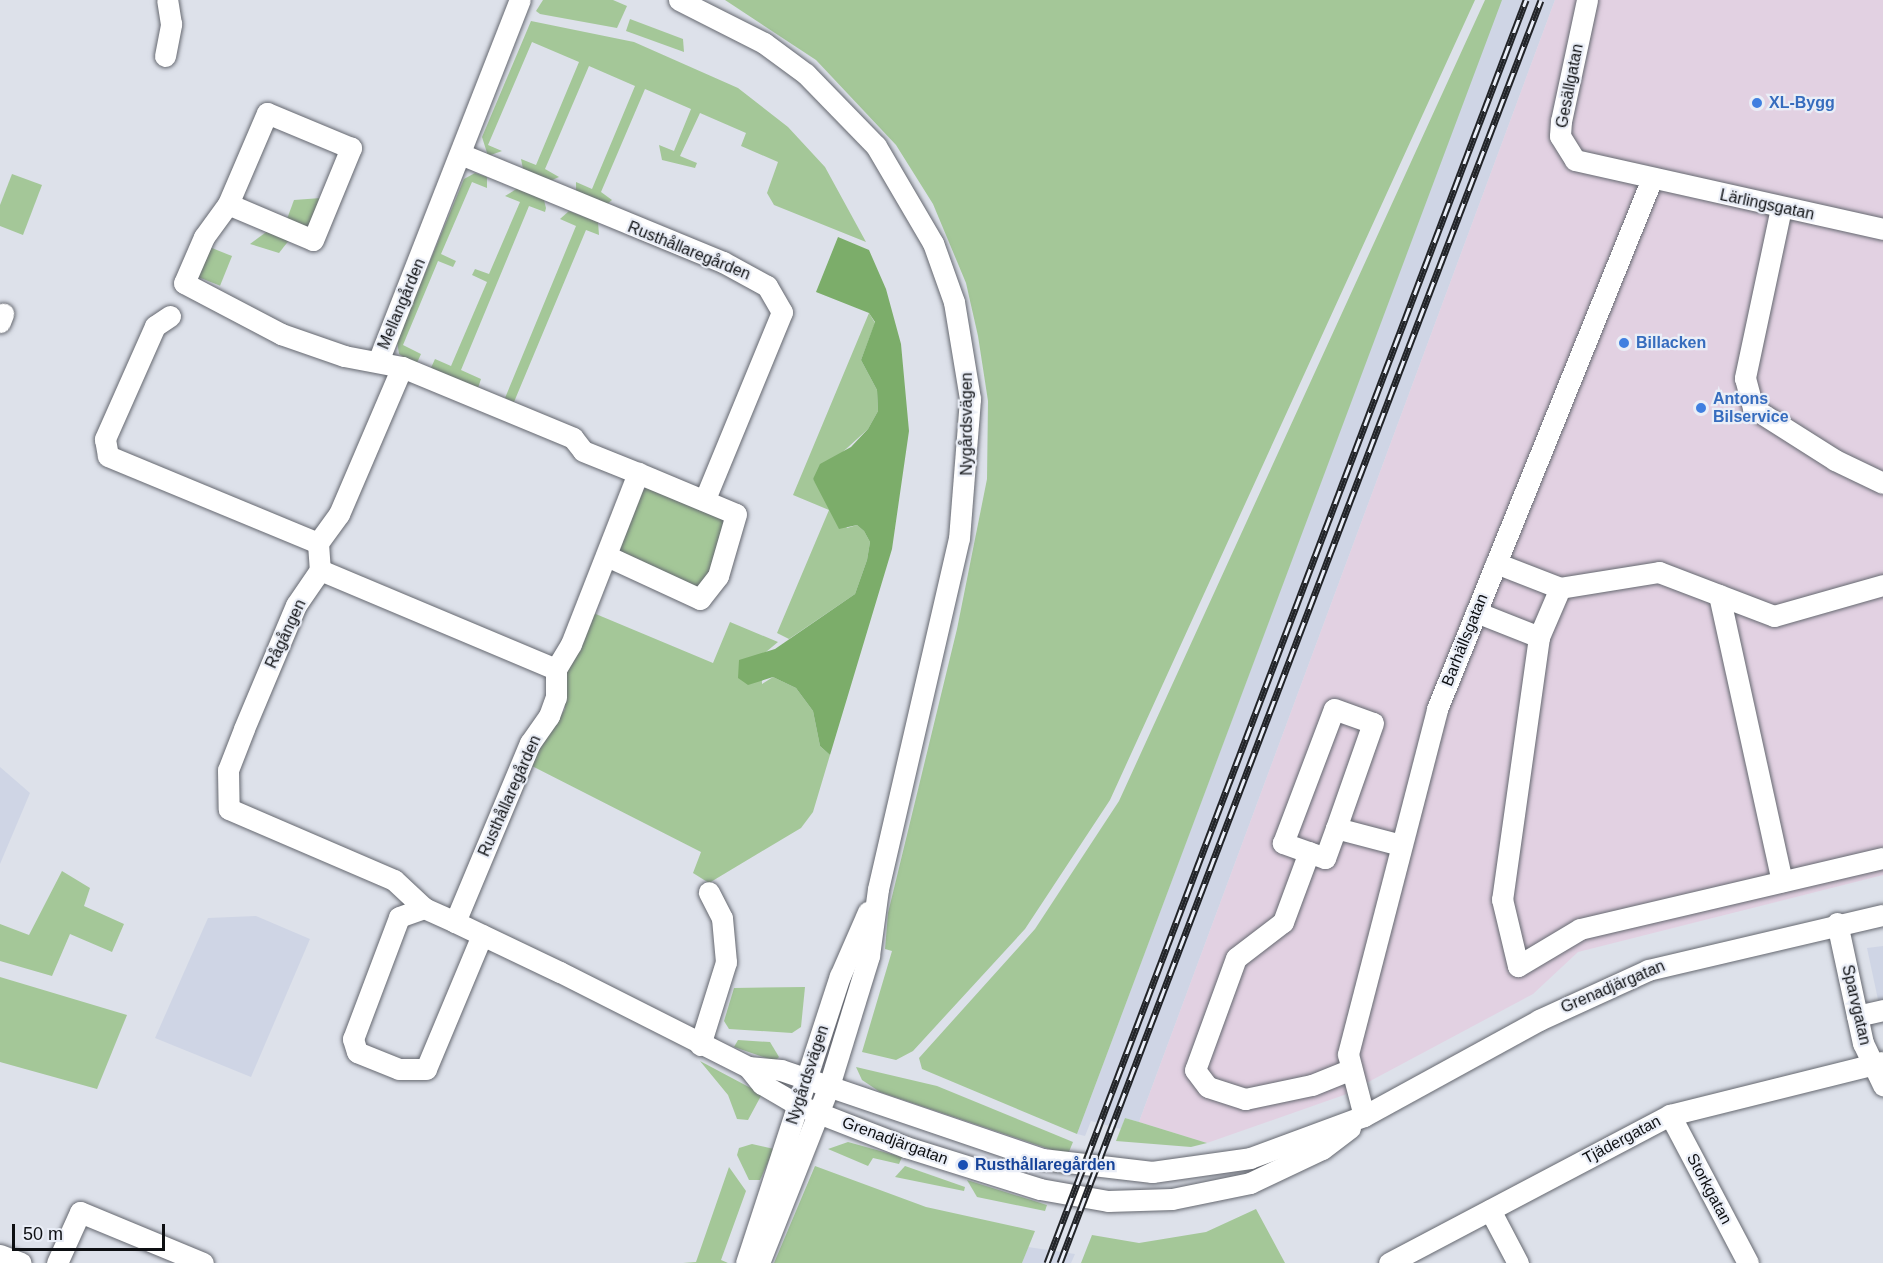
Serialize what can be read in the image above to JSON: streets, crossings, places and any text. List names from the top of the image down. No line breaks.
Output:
{"streets":{"street":["Gesällgatan","Lärlingsgatan","Rusthållaregården","Mellangården","Nygårdsvägen","Rågången","Barhällsgatan","Grenadjärgatan","Sparvgatan","Tjädergatan","Storkgatan"]},"crossings":[["Gesällgatan","Lärlingsgatan"],["Gesällgatan","Barhällsgatan"],["Lärlingsgatan","Barhällsgatan"],["Rusthållaregården","Mellangården"],["Nygårdsvägen","Grenadjärgatan"],["Barhällsgatan","Grenadjärgatan"],["Grenadjärgatan","Sparvgatan"],["Sparvgatan","Tjädergatan"],["Tjädergatan","Storkgatan"]],"places":["XL-Bygg","Billacken","Antons Bilservice","Rusthållaregården"],"scale_bar":"50 m"}
